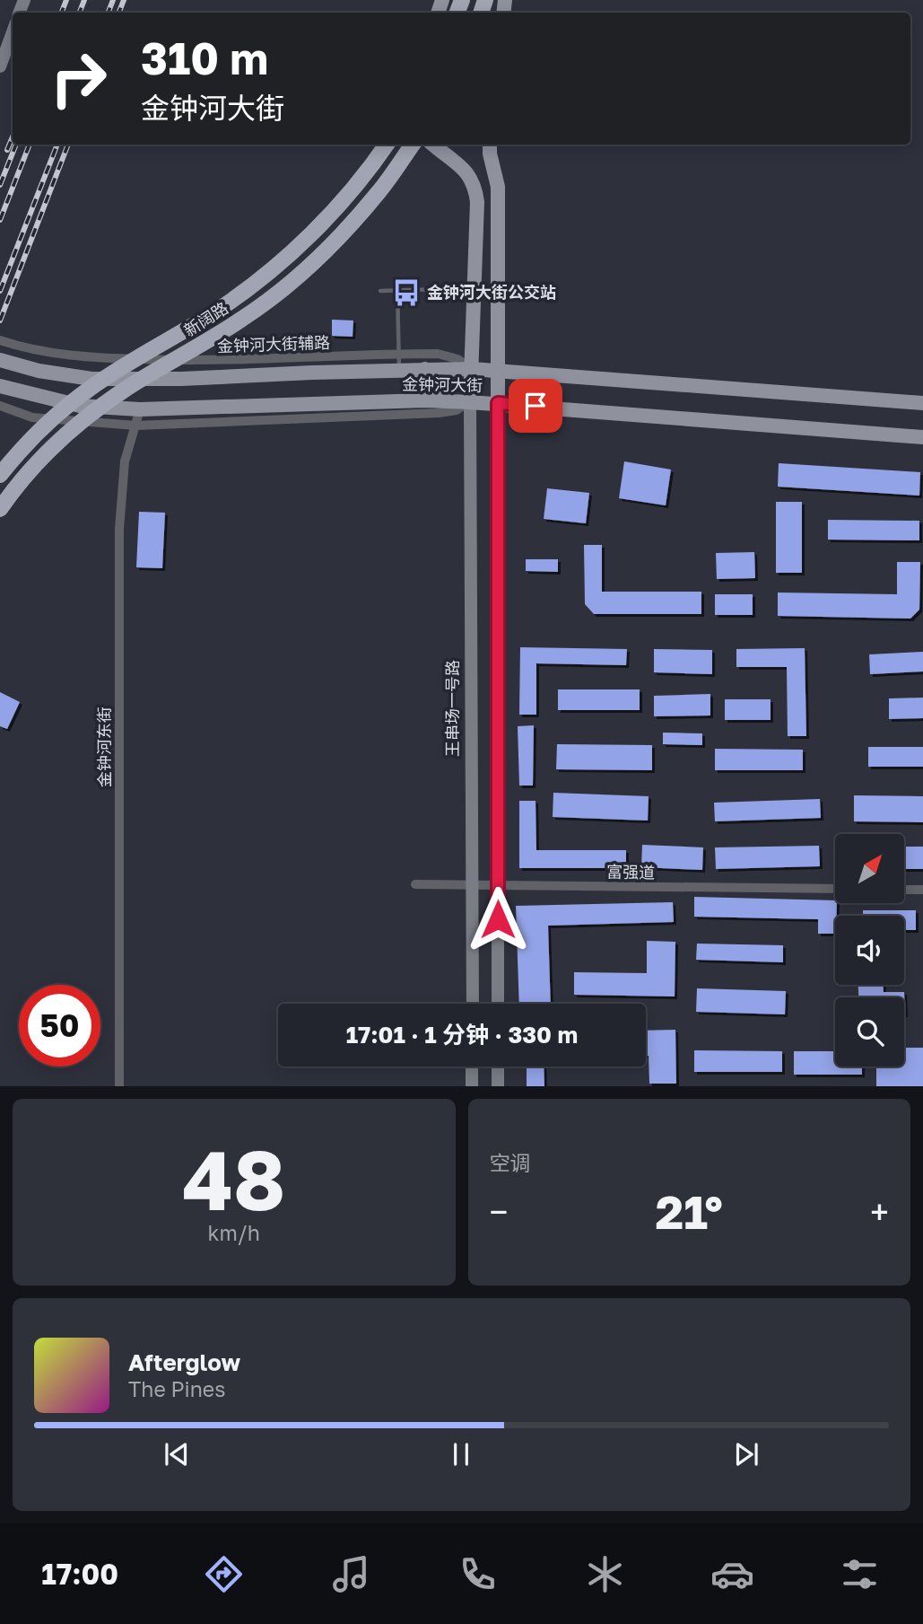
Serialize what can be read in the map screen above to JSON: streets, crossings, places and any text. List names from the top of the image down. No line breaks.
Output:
{"streets":{"highway":["新阔路"],"main road":["金钟河大街","王串场一号路"],"street":["金钟河大街辅路","金钟河东街","富强道"]},"crossings":[["金钟河大街辅路","金钟河大街"],["金钟河大街","王串场一号路"],["金钟河大街","金钟河东街"],["王串场一号路","富强道"]],"places":{"bus stop":["金钟河大街公交站"]},"north":"top right","page":{"turn":["310 m","金钟河大街"],"limit":"50","trip":"17:01 · 1 分钟 · 330 m","tile":[["48","km/h"],"空调"],"heat":["−","21°","+"],"song":["Afterglow","The Pines"],"tabs":"17:00"}}
